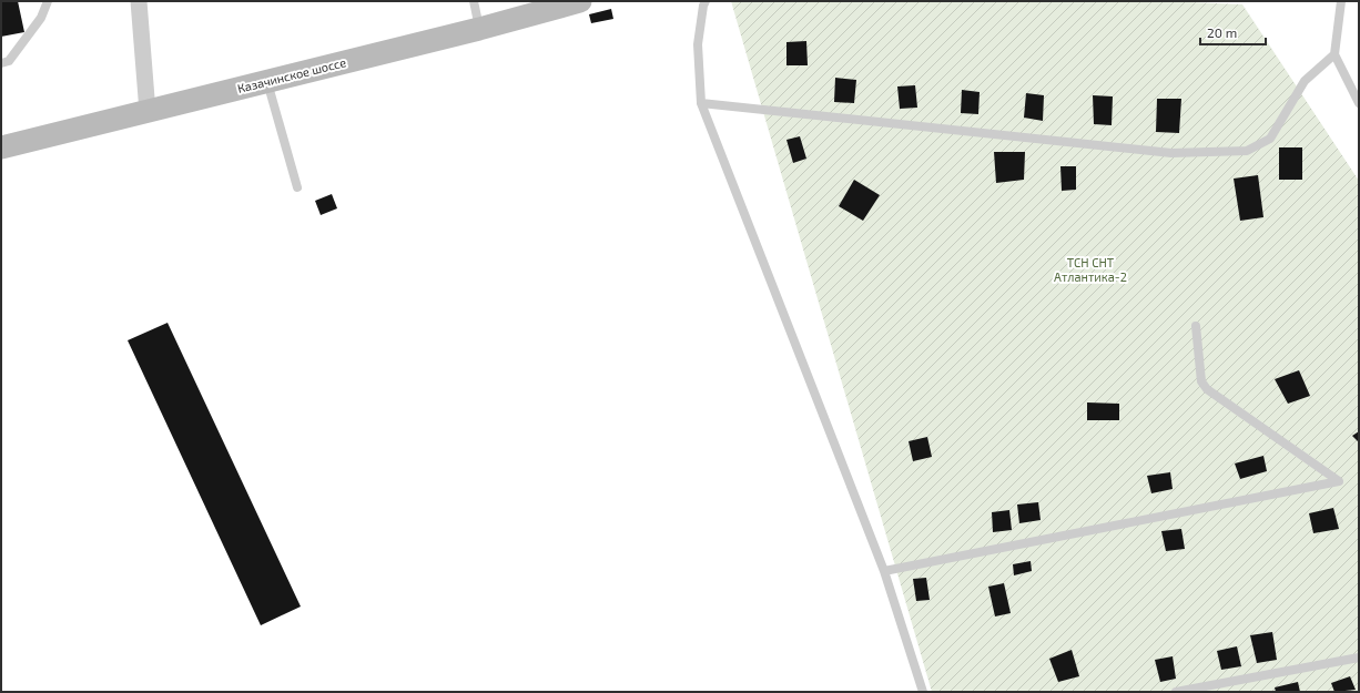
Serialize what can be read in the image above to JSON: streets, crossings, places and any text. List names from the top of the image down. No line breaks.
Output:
{"streets":{"main road":["Казачинское шоссе"]},"parks":["ТСН СНТ Атлантика-2"],"scale_bar":"20 m"}
